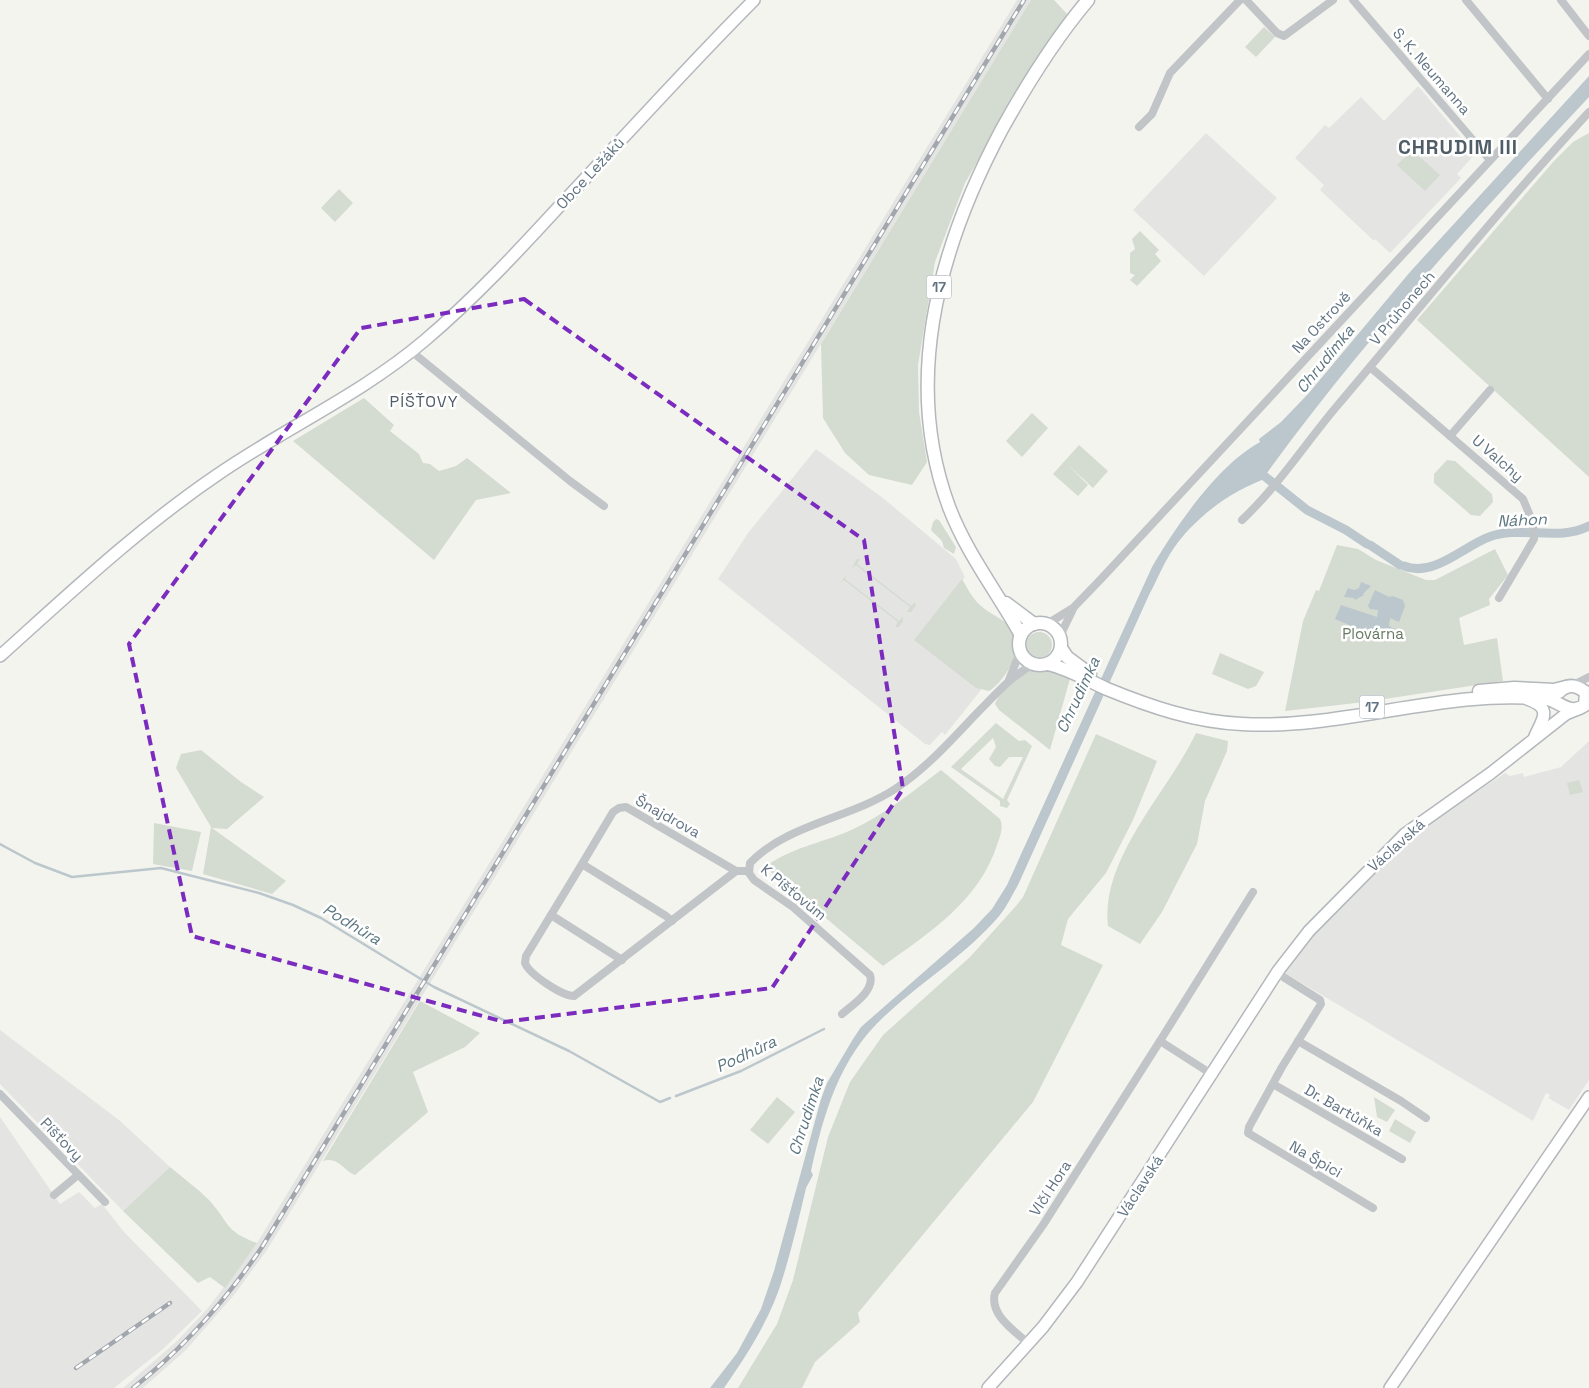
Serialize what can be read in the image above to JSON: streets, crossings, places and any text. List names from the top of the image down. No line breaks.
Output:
{"streets":{"main road":["17"],"street":["S. K. Neumanna","Obce Ležáků","V Průhonech","Na Ostrově","U Valchy","Šnajdrova","Václavská","K Píšťovům","Dr. Bartůňka","Píšťovy","Na Špici","Vlčí Hora"]},"crossings":[["S. K. Neumanna","Na Ostrově"],["17","Na Ostrově"],["17","Václavská"],["V Průhonech","U Valchy"],["Václavská","Vlčí Hora"],["Dr. Bartůňka","Na Špici"]],"districts":["CHRUDIM III","PÍŠŤOVY"],"water":["Chrudimka","Náhon","Podhůra"],"parks":["Plovárna"]}
